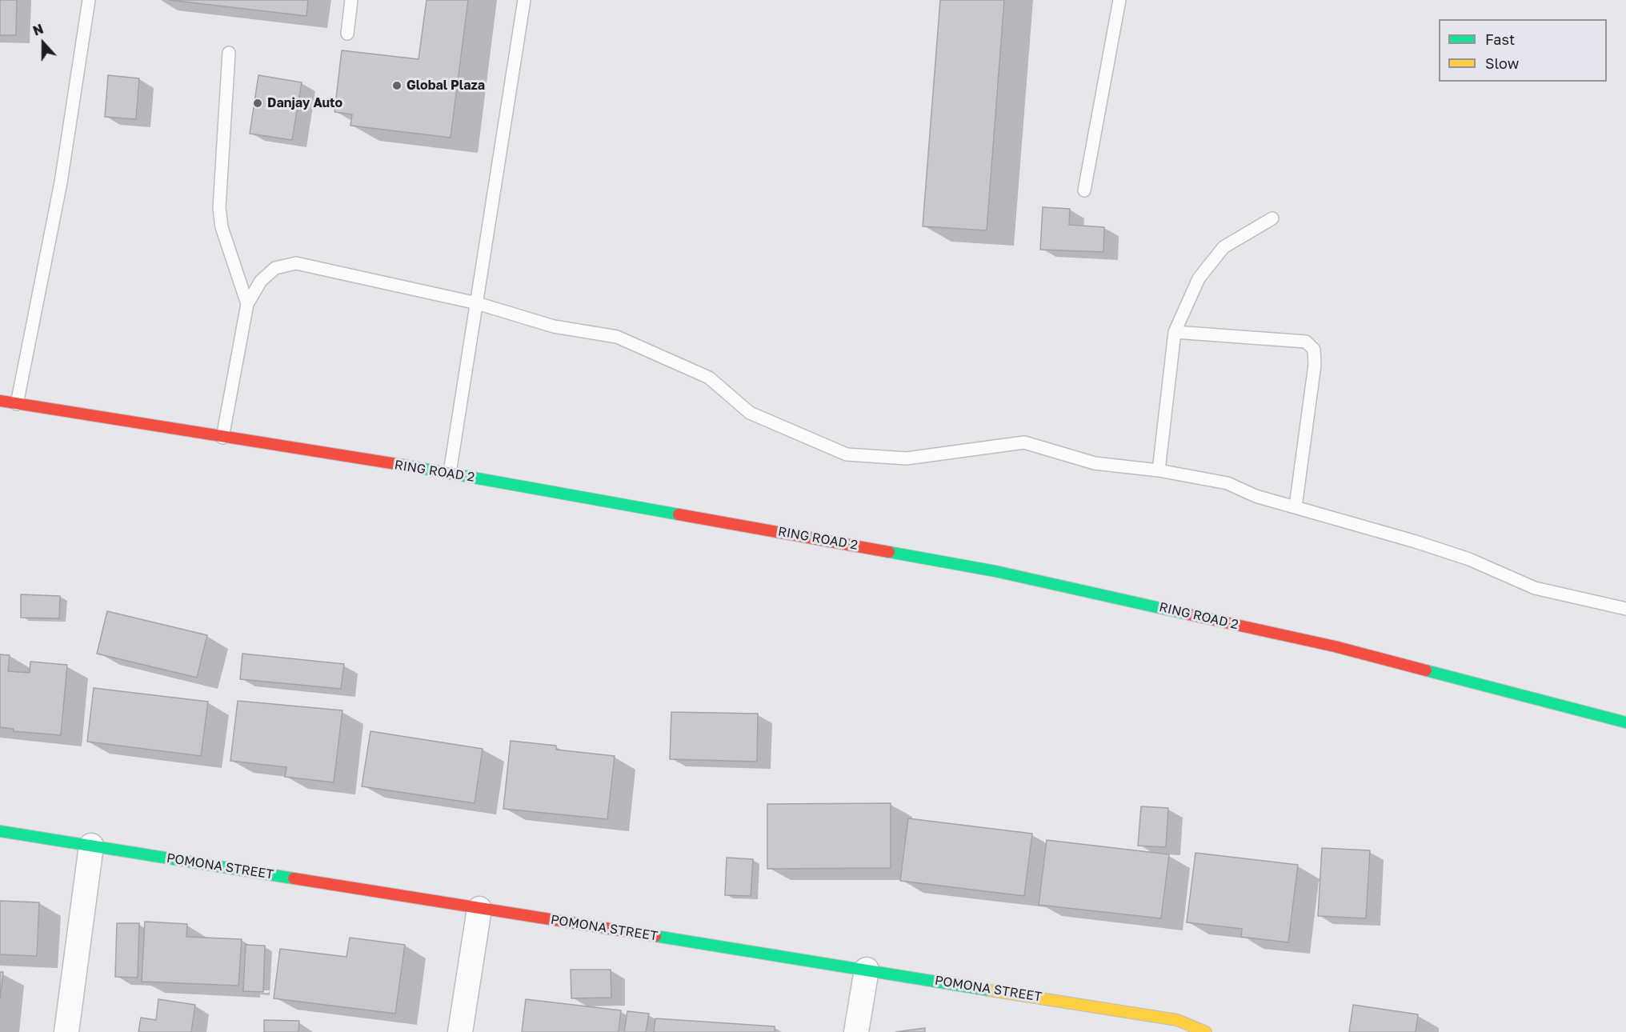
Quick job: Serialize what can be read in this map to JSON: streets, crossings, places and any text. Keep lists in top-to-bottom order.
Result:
{
  "streets": {
    "main road": ["RING ROAD 2", "POMONA STREET"]
  },
  "places": ["Global Plaza", "Danjay Auto"],
  "legend": ["Fast", "Slow"],
  "north": "top"
}
